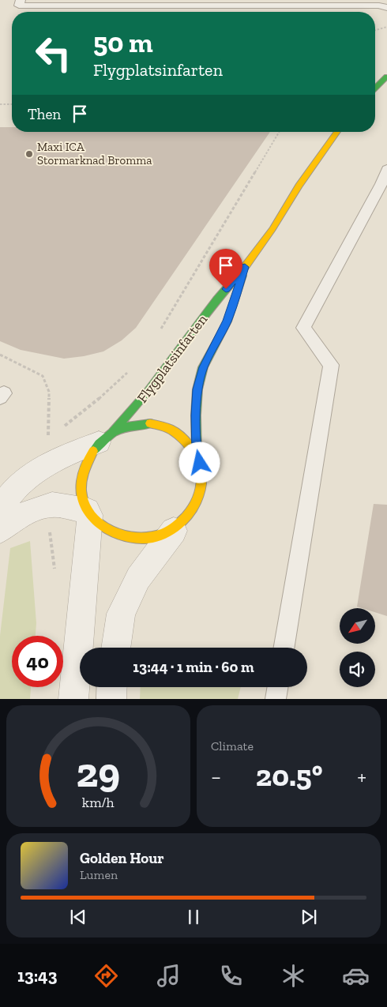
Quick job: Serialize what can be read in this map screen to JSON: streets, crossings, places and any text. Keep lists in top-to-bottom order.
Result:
{
  "streets": {
    "street": ["Flygplatsinfarten"]
  },
  "places": ["Maxi ICA Stormarknad Bromma"],
  "north": "bottom left",
  "page": {
    "turn": ["50 m", "Flygplatsinfarten"],
    "then": "Then",
    "limit": "40",
    "trip": "13:44 · 1 min · 60 m",
    "tile": "Climate",
    "heat": ["−", "20.5°", "+"],
    "song": ["Golden Hour", "Lumen"],
    "tabs": "13:43",
    "gauge": ["29", "km/h"]
  }
}
